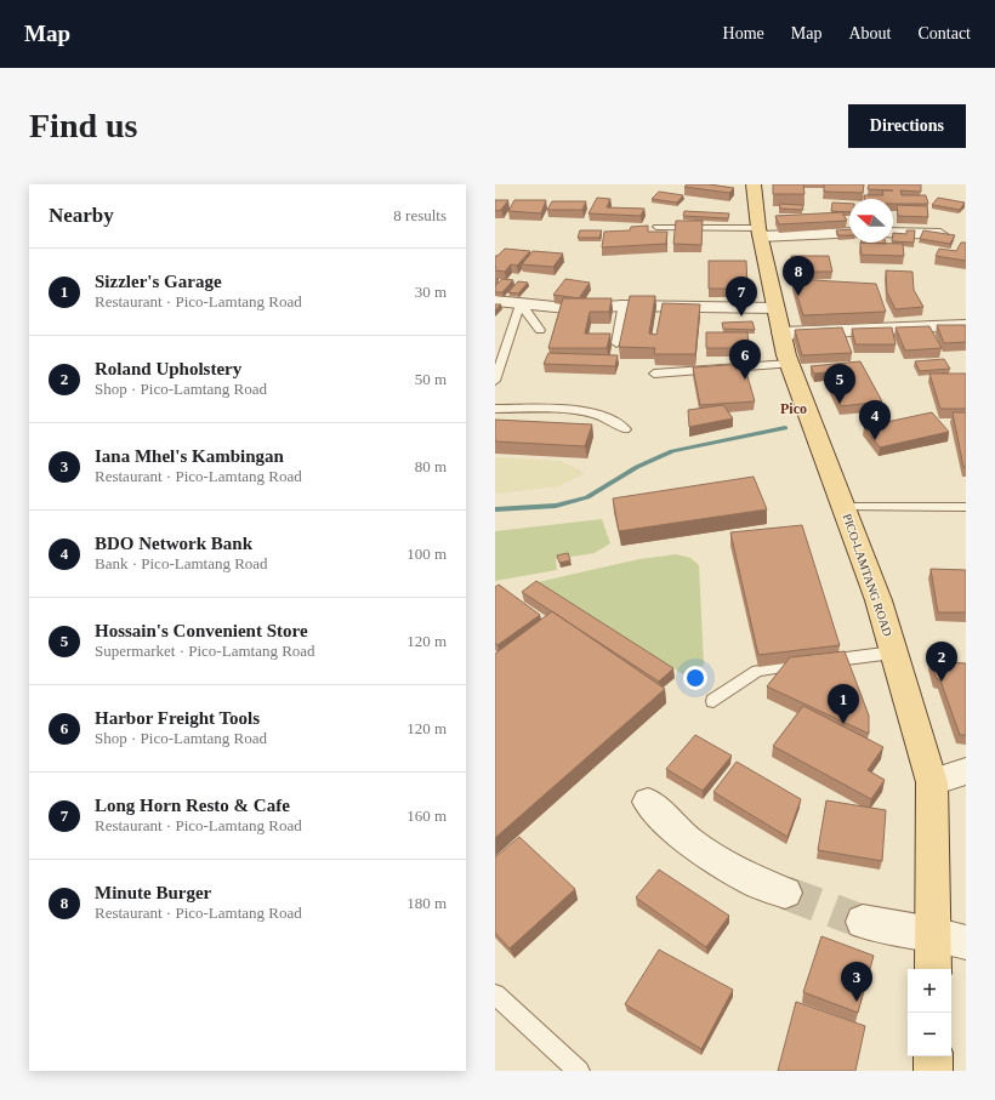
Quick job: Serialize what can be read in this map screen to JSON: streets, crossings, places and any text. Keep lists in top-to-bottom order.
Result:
{
  "streets": {
    "main road": ["PICO-LAMTANG ROAD"]
  },
  "districts": ["Pico"],
  "north": "left",
  "page": {
    "header": "Map",
    "nav": [
      "Home",
      "Map",
      "About",
      "Contact"
    ],
    "buttons": "Directions",
    "title": "Find us",
    "heading": ["Nearby", "8 results"],
    "list": [
      {
        "mark": "1",
        "name": "Sizzler's Garage",
        "note": "Restaurant · Pico-Lamtang Road",
        "value": "30 m"
      },
      {
        "mark": "2",
        "name": "Roland Upholstery",
        "note": "Shop · Pico-Lamtang Road",
        "value": "50 m"
      },
      {
        "mark": "3",
        "name": "Iana Mhel's Kambingan",
        "note": "Restaurant · Pico-Lamtang Road",
        "value": "80 m"
      },
      {
        "mark": "4",
        "name": "BDO Network Bank",
        "note": "Bank · Pico-Lamtang Road",
        "value": "100 m"
      },
      {
        "mark": "5",
        "name": "Hossain's Convenient Store",
        "note": "Supermarket · Pico-Lamtang Road",
        "value": "120 m"
      },
      {
        "mark": "6",
        "name": "Harbor Freight Tools",
        "note": "Shop · Pico-Lamtang Road",
        "value": "120 m"
      },
      {
        "mark": "7",
        "name": "Long Horn Resto & Cafe",
        "note": "Restaurant · Pico-Lamtang Road",
        "value": "160 m"
      },
      {
        "mark": "8",
        "name": "Minute Burger",
        "note": "Restaurant · Pico-Lamtang Road",
        "value": "180 m"
      }
    ],
    "pins": [
      "8",
      "7",
      "6",
      "5",
      "4",
      "2",
      "1",
      "3"
    ],
    "map_buttons": ["+", "−"]
  }
}
